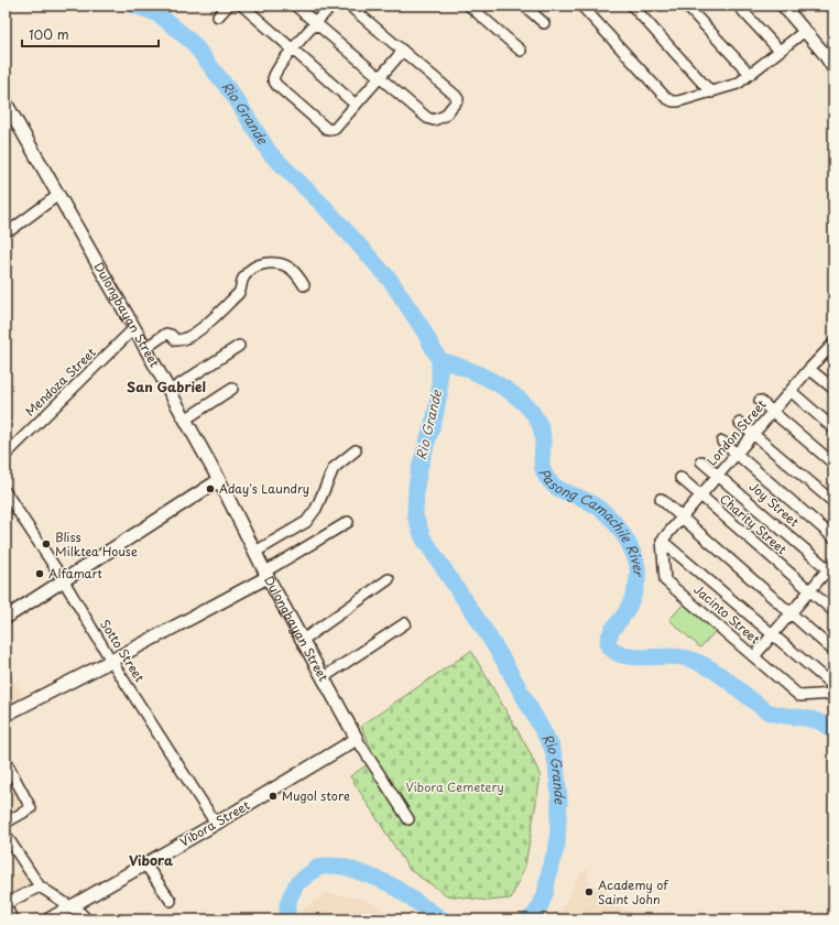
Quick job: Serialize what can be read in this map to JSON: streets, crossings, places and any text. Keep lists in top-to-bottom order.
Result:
{
  "streets": {
    "street": [
      "Dulongbayan Street",
      "Mendoza Street",
      "London Street",
      "Joy Street",
      "Charity Street",
      "Jacinto Street",
      "Sotto Street",
      "Vibora Street"
    ]
  },
  "crossings": [
    ["Dulongbayan Street", "Mendoza Street"],
    ["Dulongbayan Street", "Vibora Street"],
    ["London Street", "Joy Street"],
    ["London Street", "Charity Street"],
    ["London Street", "Jacinto Street"],
    ["Sotto Street", "Vibora Street"]
  ],
  "districts": ["San Gabriel", "Vibora"],
  "water": ["Rio Grande", "Pasong Camachile River"],
  "parks": ["Vibora Cemetery"],
  "places": [
    "Aday's Laundry",
    "Bliss Milktea House",
    "Alfamart",
    "Mugol store",
    "Academy of Saint John"
  ],
  "scale_bar": "100 m"
}
